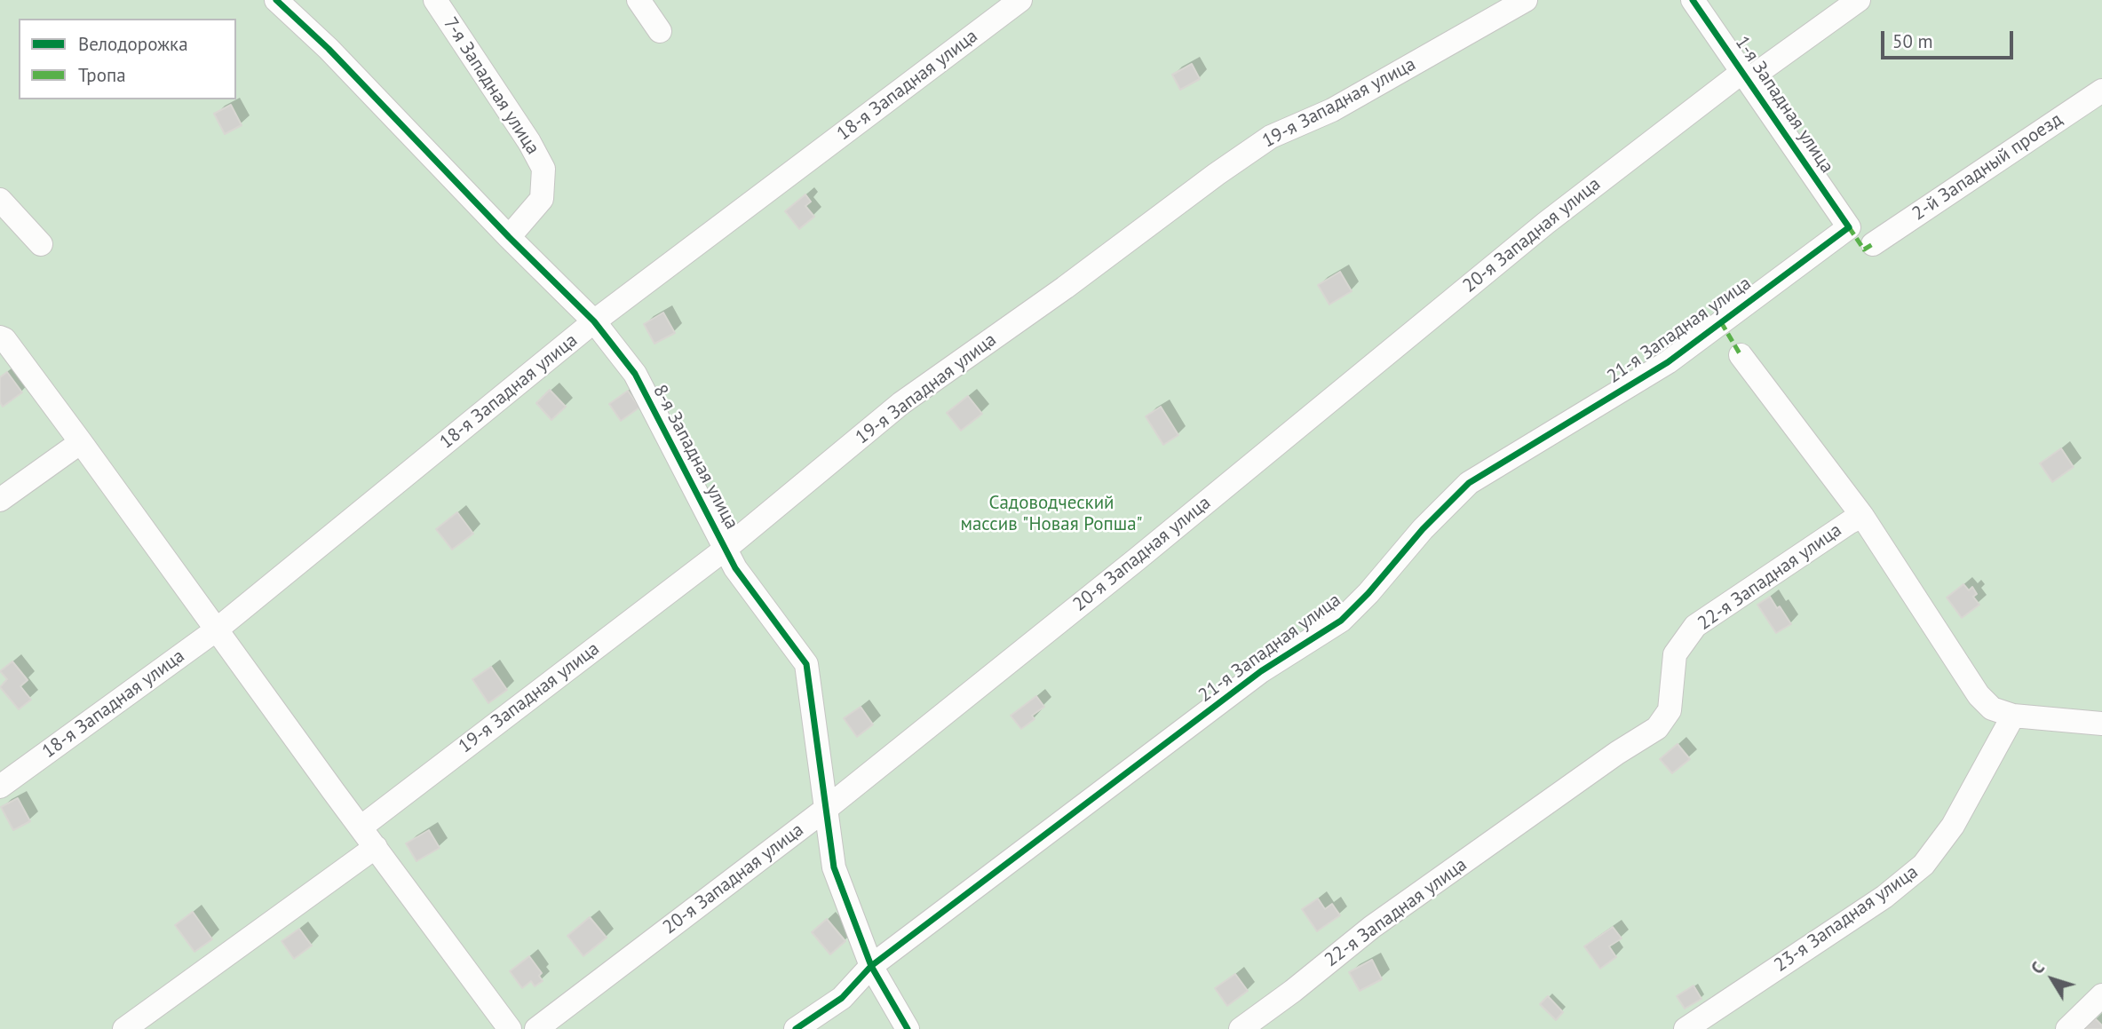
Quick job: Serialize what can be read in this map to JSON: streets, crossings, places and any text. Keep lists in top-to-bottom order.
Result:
{
  "streets": {
    "street": [
      "18-я Западная улица",
      "7-я Западная улица",
      "19-я Западная улица",
      "1-я Западная улица",
      "2-й Западный проезд",
      "20-я Западная улица",
      "21-я Западная улица",
      "8-я Западная улица",
      "22-я Западная улица",
      "23-я Западная улица"
    ]
  },
  "crossings": [
    ["18-я Западная улица", "8-я Западная улица"],
    ["7-я Западная улица", "8-я Западная улица"],
    ["19-я Западная улица", "8-я Западная улица"],
    ["1-я Западная улица", "20-я Западная улица"],
    ["1-я Западная улица", "21-я Западная улица"],
    ["20-я Западная улица", "8-я Западная улица"],
    ["21-я Западная улица", "8-я Западная улица"],
    ["22-я Западная улица", "23-я Западная улица"]
  ],
  "parks": ["Садоводческий массив \"Новая Ропша\""],
  "legend": ["Велодорожка", "Тропа"],
  "scale_bar": "50 m",
  "north": "top left"
}
